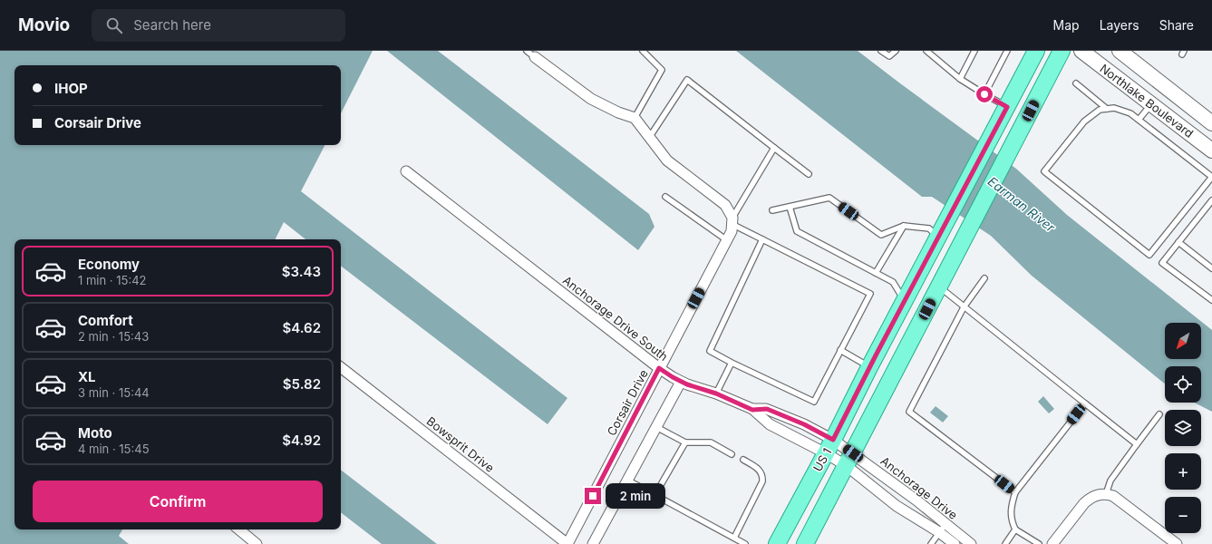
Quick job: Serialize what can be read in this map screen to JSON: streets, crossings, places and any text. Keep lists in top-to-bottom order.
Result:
{
  "streets": {
    "main road": ["Northlake Boulevard", "US 1"],
    "street": [
      "Anchorage Drive South",
      "Corsair Drive",
      "Bowsprit Drive",
      "Anchorage Drive"
    ]
  },
  "crossings": [
    ["Anchorage Drive South", "Corsair Drive"],
    ["Anchorage Drive South", "US 1"],
    ["Anchorage Drive South", "Anchorage Drive"],
    ["Corsair Drive", "Bowsprit Drive"],
    ["US 1", "Anchorage Drive"]
  ],
  "water": ["Earman River"],
  "north": "bottom left",
  "page": {
    "header": "Movio",
    "search": "Search here",
    "nav": ["Map", "Layers", "Share"],
    "banner": ["IHOP", "Corsair Drive"],
    "list": [
      {
        "name": "Economy",
        "note": "1 min · 15:42",
        "value": "$3.43"
      },
      {
        "name": "Comfort",
        "note": "2 min · 15:43",
        "value": "$4.62"
      },
      {
        "name": "XL",
        "note": "3 min · 15:44",
        "value": "$5.82"
      },
      {
        "name": "Moto",
        "note": "4 min · 15:45",
        "value": "$4.92"
      }
    ],
    "map_buttons": ["+", "−"],
    "buttons": "Confirm",
    "bubble": "2 min"
  }
}
